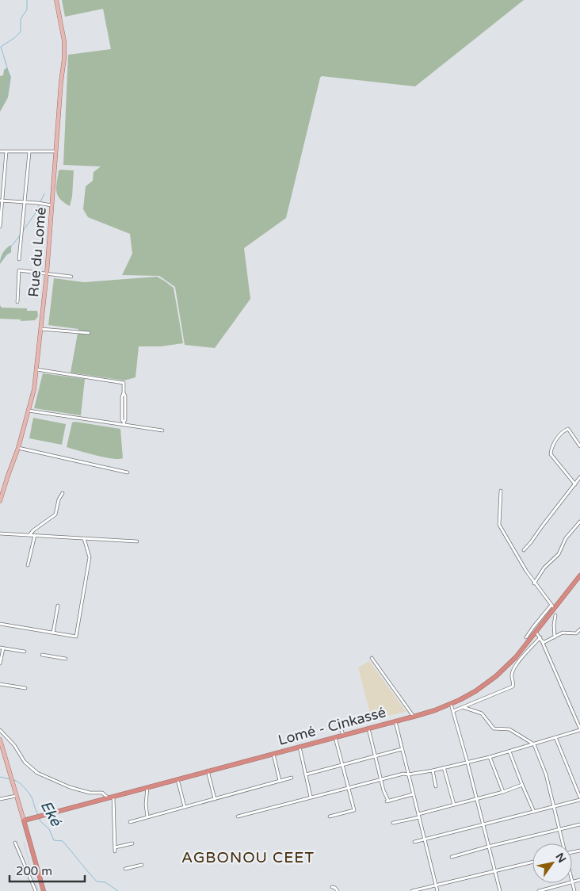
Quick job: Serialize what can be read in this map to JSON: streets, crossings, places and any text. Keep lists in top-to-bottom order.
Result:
{
  "streets": {
    "highway": ["Lomé - Cinkassé"],
    "main road": ["Rue du Lomé"]
  },
  "districts": ["AGBONOU CEET"],
  "water": ["Eké"],
  "scale_bar": "200 m",
  "north": "top right"
}
